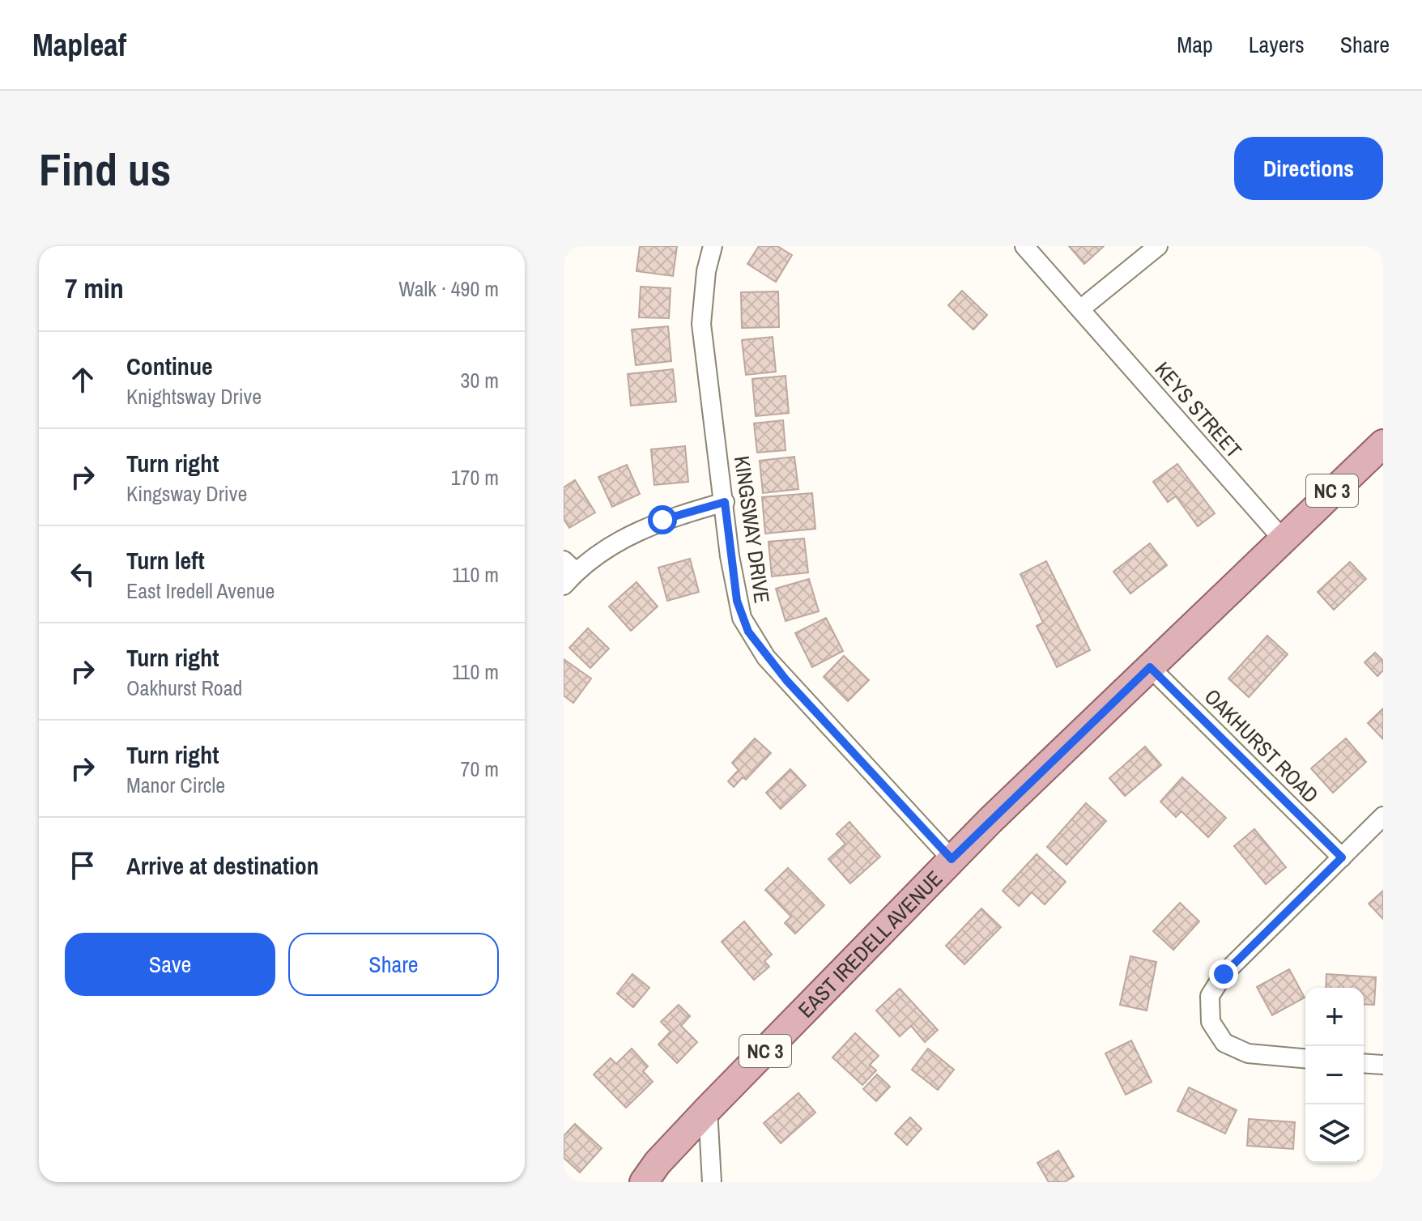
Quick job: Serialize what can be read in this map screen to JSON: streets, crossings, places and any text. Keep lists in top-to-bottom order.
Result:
{
  "streets": {
    "main road": ["NC 3", "EAST IREDELL AVENUE"],
    "street": ["KEYS STREET", "KINGSWAY DRIVE", "OAKHURST ROAD"]
  },
  "crossings": [
    ["KEYS STREET", "EAST IREDELL AVENUE"],
    ["KINGSWAY DRIVE", "EAST IREDELL AVENUE"],
    ["OAKHURST ROAD", "EAST IREDELL AVENUE"]
  ],
  "page": {
    "header": "Mapleaf",
    "nav": ["Map", "Layers", "Share"],
    "buttons": [
      "Directions",
      ["Save", "Share"]
    ],
    "title": "Find us",
    "heading": ["7 min", "Walk · 490 m"],
    "list": [
      ["Continue", "Knightsway Drive", "30 m"],
      ["Turn right", "Kingsway Drive", "170 m"],
      ["Turn left", "East Iredell Avenue", "110 m"],
      ["Turn right", "Oakhurst Road", "110 m"],
      ["Turn right", "Manor Circle", "70 m"],
      "Arrive at destination"
    ],
    "map_buttons": ["+", "−"]
  }
}
